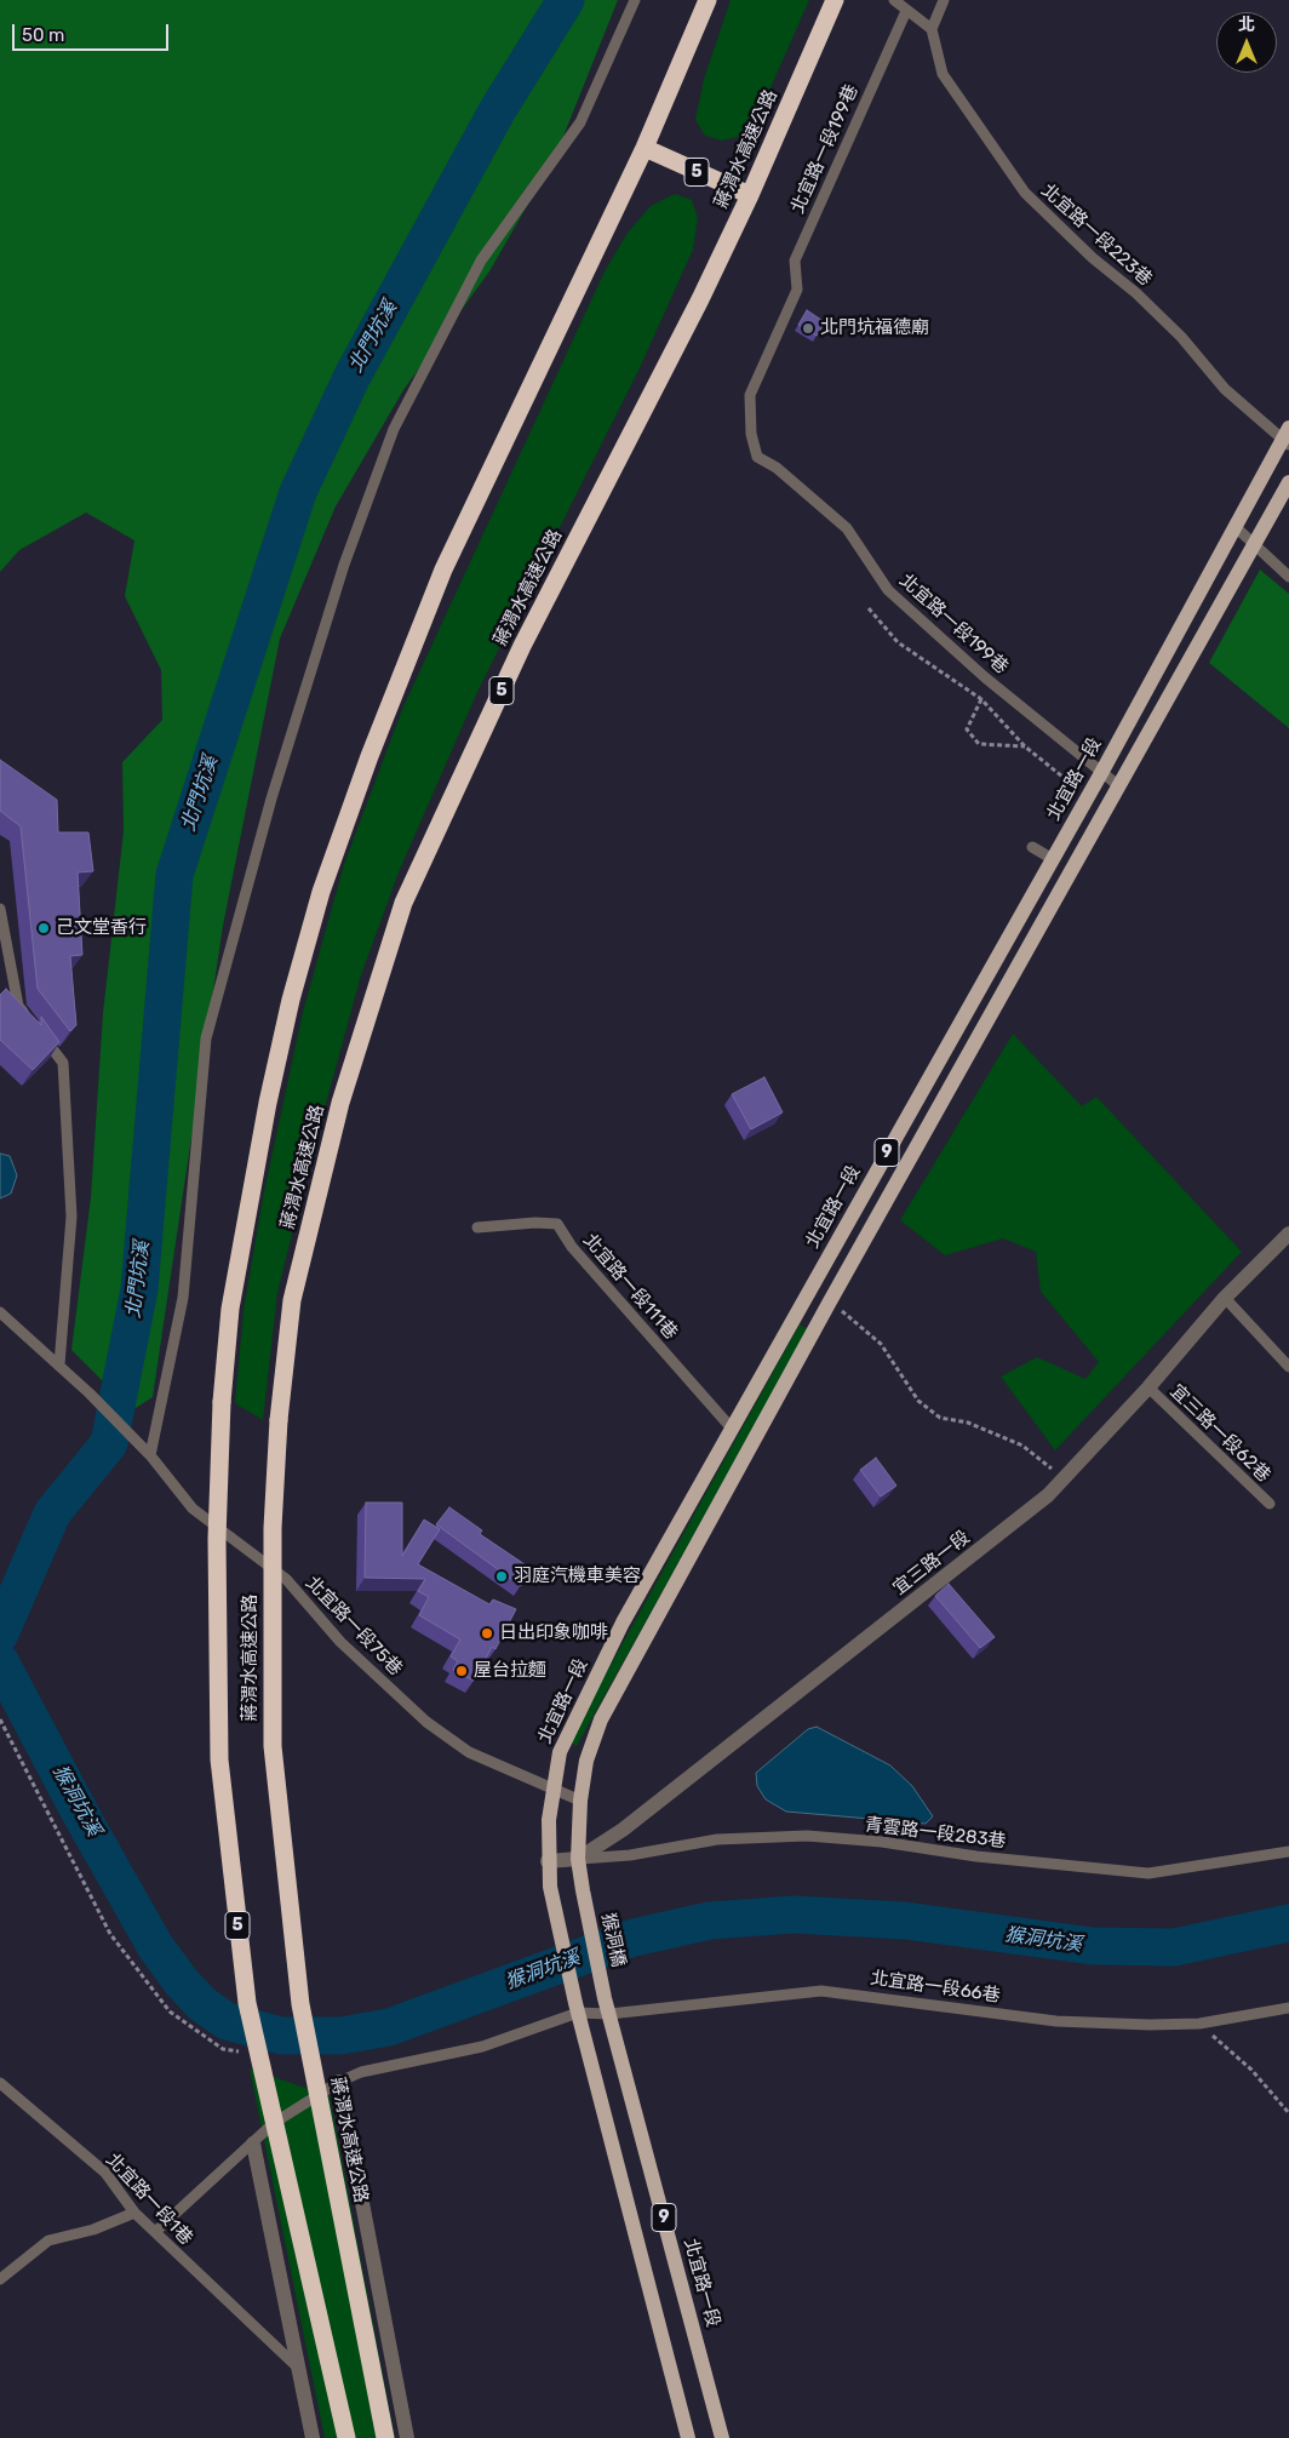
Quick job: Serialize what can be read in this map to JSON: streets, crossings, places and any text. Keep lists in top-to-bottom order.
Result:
{
  "streets": {
    "highway": ["蔣渭水高速公路", "5"],
    "main road": ["北宜路一段", "9", "猴洞橋"],
    "street": ["宜三路一段"],
    "lane": [
      "北宜路一段199巷",
      "北宜路一段223巷",
      "北宜路一段111巷",
      "宜三路一段62巷",
      "北宜路一段75巷",
      "青雲路一段283巷",
      "北宜路一段66巷",
      "北宜路一段1巷"
    ]
  },
  "crossings": [
    ["蔣渭水高速公路", "5"],
    ["北宜路一段199巷", "北宜路一段"],
    ["北宜路一段199巷", "9"],
    ["北宜路一段223巷", "北宜路一段"],
    ["北宜路一段", "9"],
    ["北宜路一段", "北宜路一段111巷"],
    ["北宜路一段", "宜三路一段"],
    ["北宜路一段", "北宜路一段75巷"],
    ["北宜路一段", "猴洞橋"],
    ["北宜路一段", "北宜路一段66巷"],
    ["9", "宜三路一段"],
    ["9", "北宜路一段75巷"],
    ["9", "青雲路一段283巷"],
    ["9", "猴洞橋"],
    ["9", "北宜路一段66巷"],
    ["宜三路一段62巷", "宜三路一段"],
    ["宜三路一段", "青雲路一段283巷"],
    ["宜三路一段", "猴洞橋"],
    ["青雲路一段283巷", "猴洞橋"]
  ],
  "water": ["北門坑溪", "猴洞坑溪"],
  "places": [
    "北門坑福德廟",
    "己文堂香行",
    "羽庭汽機車美容",
    "日出印象咖啡",
    "屋台拉麵"
  ],
  "scale_bar": "50 m",
  "north": "top"
}
